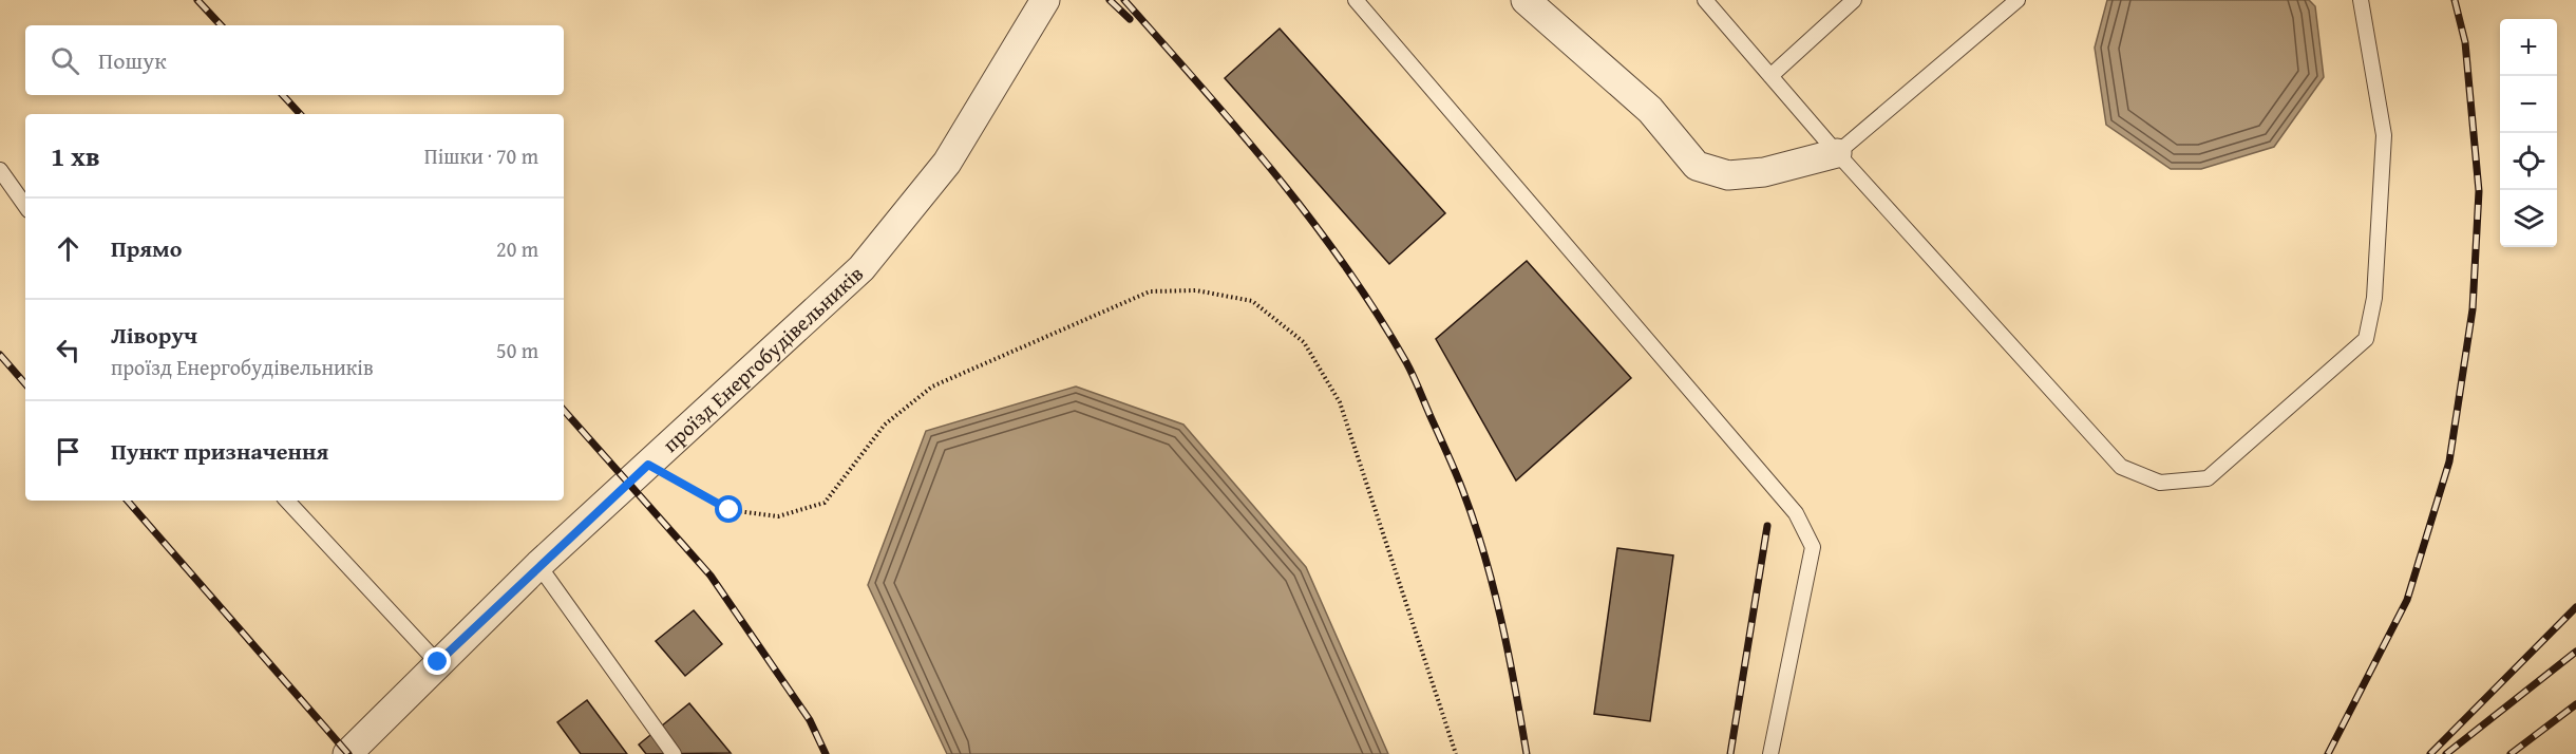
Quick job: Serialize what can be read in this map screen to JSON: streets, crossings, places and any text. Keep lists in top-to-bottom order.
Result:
{
  "streets": {
    "street": ["проїзд Енергобудівельників"]
  },
  "page": {
    "map_buttons": ["+", "−"],
    "search": "Пошук",
    "heading": ["1 хв", "Пішки · 70 m"],
    "list": [
      ["Прямо", "20 m"],
      ["Ліворуч", "проїзд Енергобудівельників", "50 m"],
      "Пункт призначення"
    ]
  }
}
